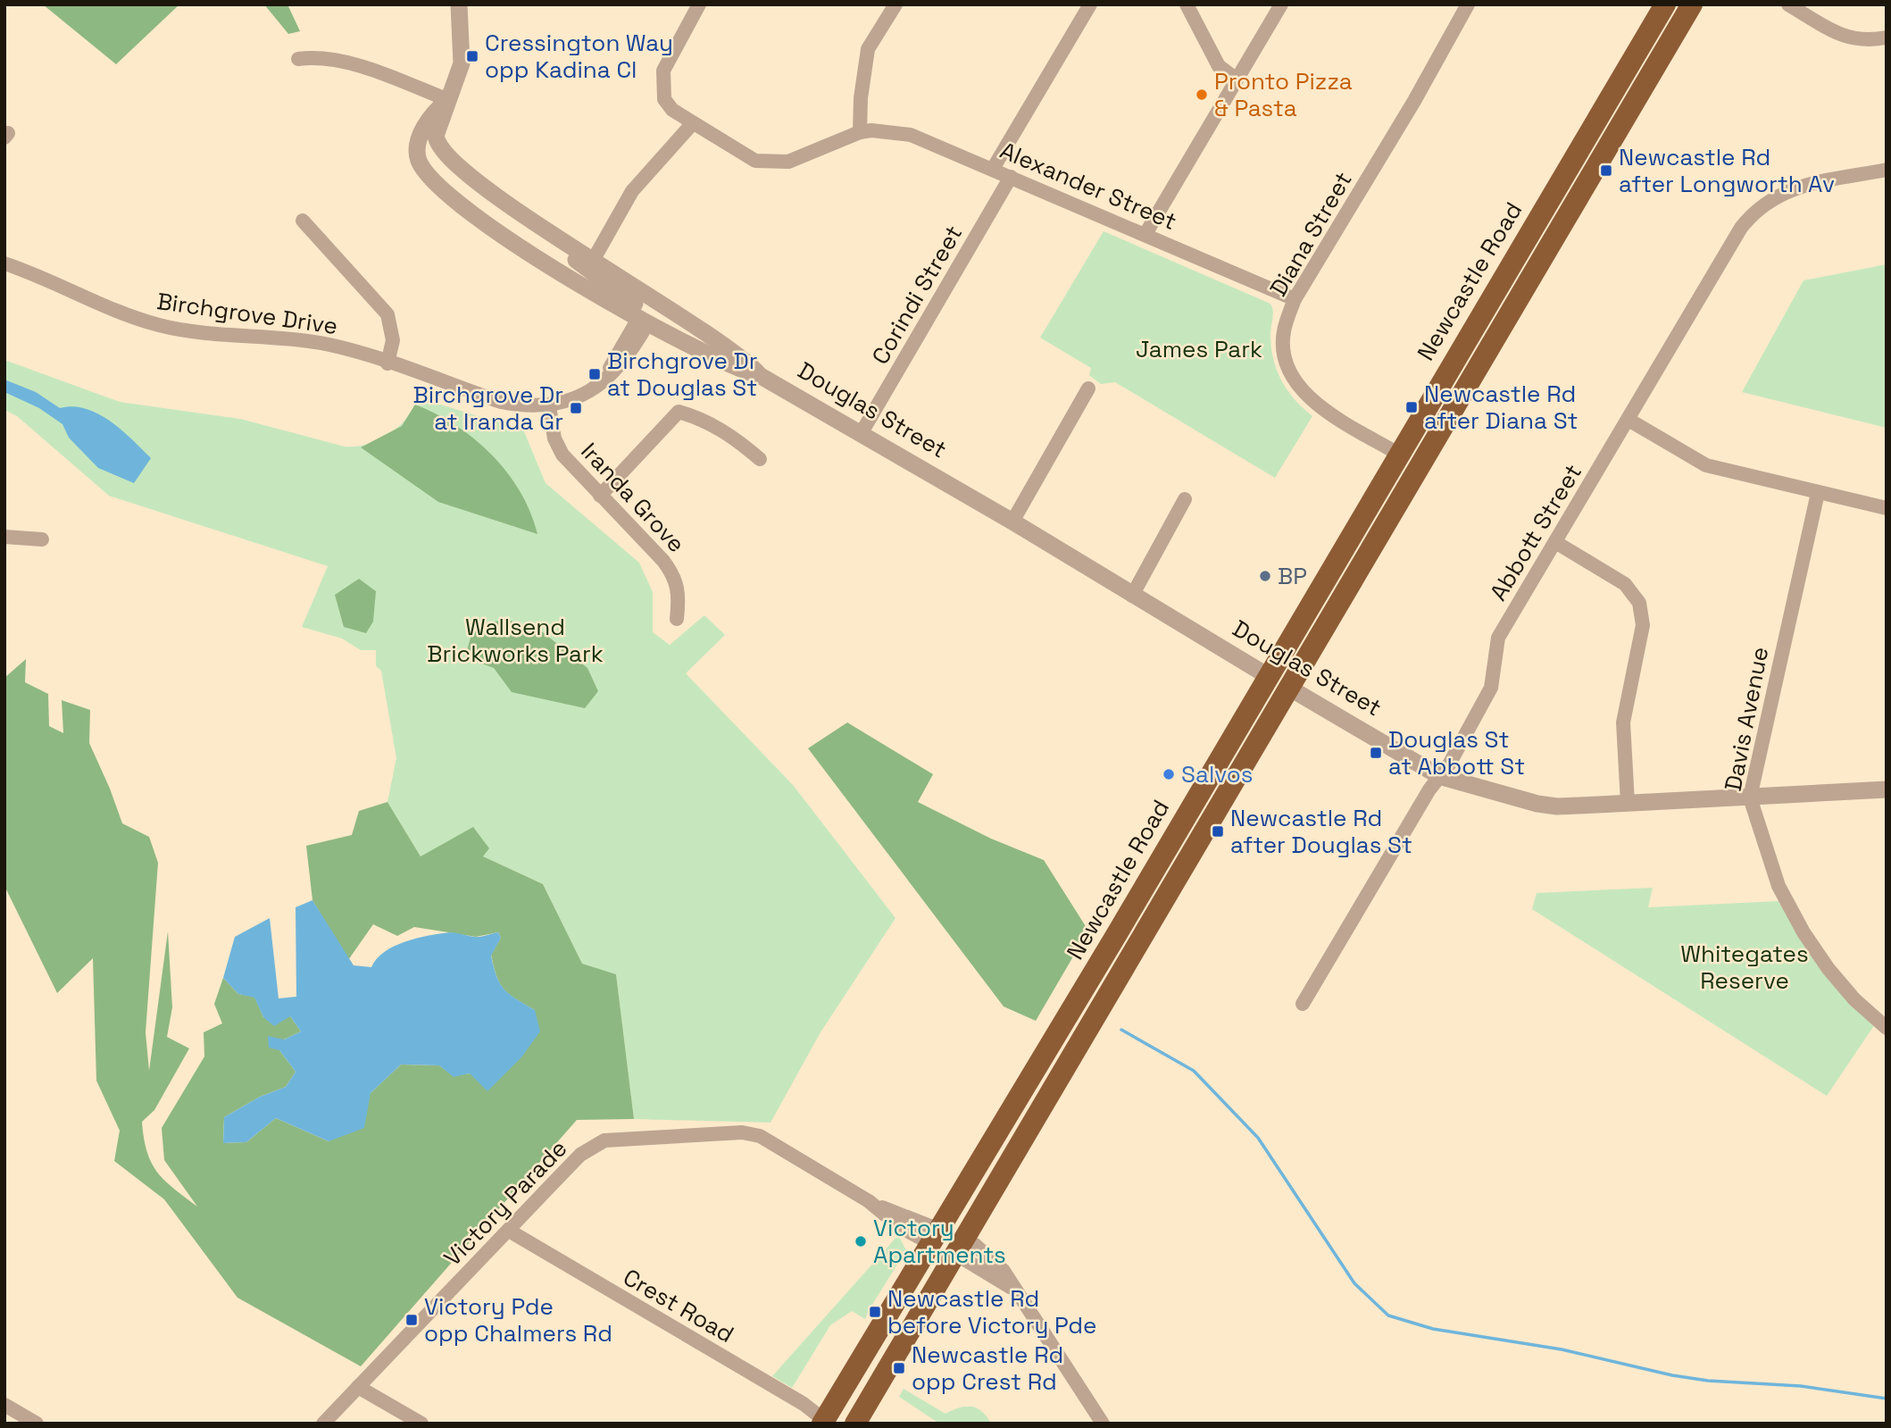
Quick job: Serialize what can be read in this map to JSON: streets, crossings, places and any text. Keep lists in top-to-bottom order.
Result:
{
  "streets": {
    "highway": ["Newcastle Road", "Douglas Street"],
    "street": [
      "Alexander Street",
      "Diana Street",
      "Corindi Street",
      "Birchgrove Drive",
      "Iranda Grove",
      "Abbott Street",
      "Davis Avenue",
      "Victory Parade",
      "Crest Road"
    ]
  },
  "crossings": [
    ["Alexander Street", "Diana Street"],
    ["Alexander Street", "Corindi Street"],
    ["Diana Street", "Newcastle Road"],
    ["Newcastle Road", "Douglas Street"],
    ["Newcastle Road", "Victory Parade"],
    ["Newcastle Road", "Crest Road"],
    ["Corindi Street", "Douglas Street"],
    ["Birchgrove Drive", "Douglas Street"],
    ["Birchgrove Drive", "Iranda Grove"],
    ["Douglas Street", "Abbott Street"],
    ["Douglas Street", "Davis Avenue"],
    ["Victory Parade", "Crest Road"]
  ],
  "parks": ["James Park", "Wallsend Brickworks Park", "Whitegates Reserve"],
  "places": {
    "transit": [
      "Cressington Way opp Kadina Cl",
      "Newcastle Rd after Longworth Av",
      "Birchgrove Dr at Douglas St",
      "Newcastle Rd after Diana St",
      "Birchgrove Dr at Iranda Gr",
      "Douglas St at Abbott St",
      "Newcastle Rd after Douglas St",
      "Newcastle Rd before Victory Pde",
      "Victory Pde opp Chalmers Rd",
      "Newcastle Rd opp Crest Rd"
    ],
    "other": [
      "Pronto Pizza & Pasta",
      "BP",
      "Salvos",
      "Victory Apartments"
    ]
  }
}
